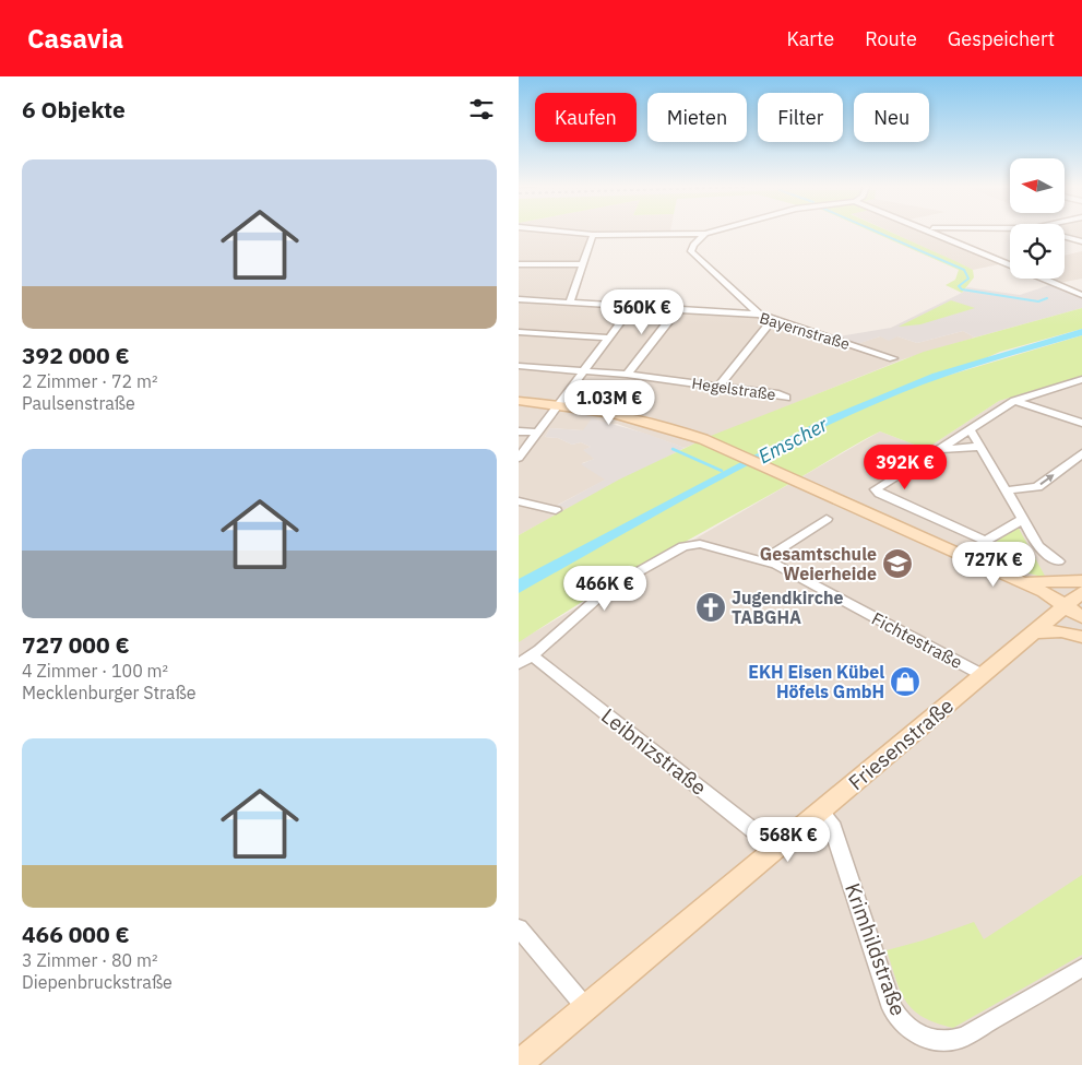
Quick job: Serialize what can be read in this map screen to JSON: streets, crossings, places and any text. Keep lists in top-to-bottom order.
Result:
{
  "streets": {
    "street": [
      "Bayernstraße",
      "Hegelstraße",
      "Fichtestraße",
      "Friesenstraße",
      "Leibnizstraße",
      "Krimhildstraße"
    ]
  },
  "crossings": [
    ["Fichtestraße", "Friesenstraße"],
    ["Fichtestraße", "Leibnizstraße"],
    ["Friesenstraße", "Leibnizstraße"],
    ["Friesenstraße", "Krimhildstraße"]
  ],
  "water": ["Emscher"],
  "places": {
    "school or university": ["Gesamtschule Weierheide"],
    "church": ["Jugendkirche TABGHA"],
    "shop": ["EKH Eisen Kübel Höfels GmbH"]
  },
  "north": "left",
  "page": {
    "header": "Casavia",
    "nav": ["Karte", "Route", "Gespeichert"],
    "heading": "6 Objekte",
    "chip": [
      "Kaufen",
      "Mieten",
      "Filter",
      "Neu"
    ],
    "list": [
      {
        "name": "392 000 €",
        "note": "2 Zimmer · 72 m² · Paulsenstraße"
      },
      {
        "name": "727 000 €",
        "note": "4 Zimmer · 100 m² · Mecklenburger Straße"
      },
      {
        "name": "466 000 €",
        "note": "3 Zimmer · 80 m² · Diepenbruckstraße"
      }
    ],
    "price": [
      "560K €",
      "1.03M €",
      "392K €",
      "727K €",
      "466K €",
      "568K €"
    ]
  }
}
